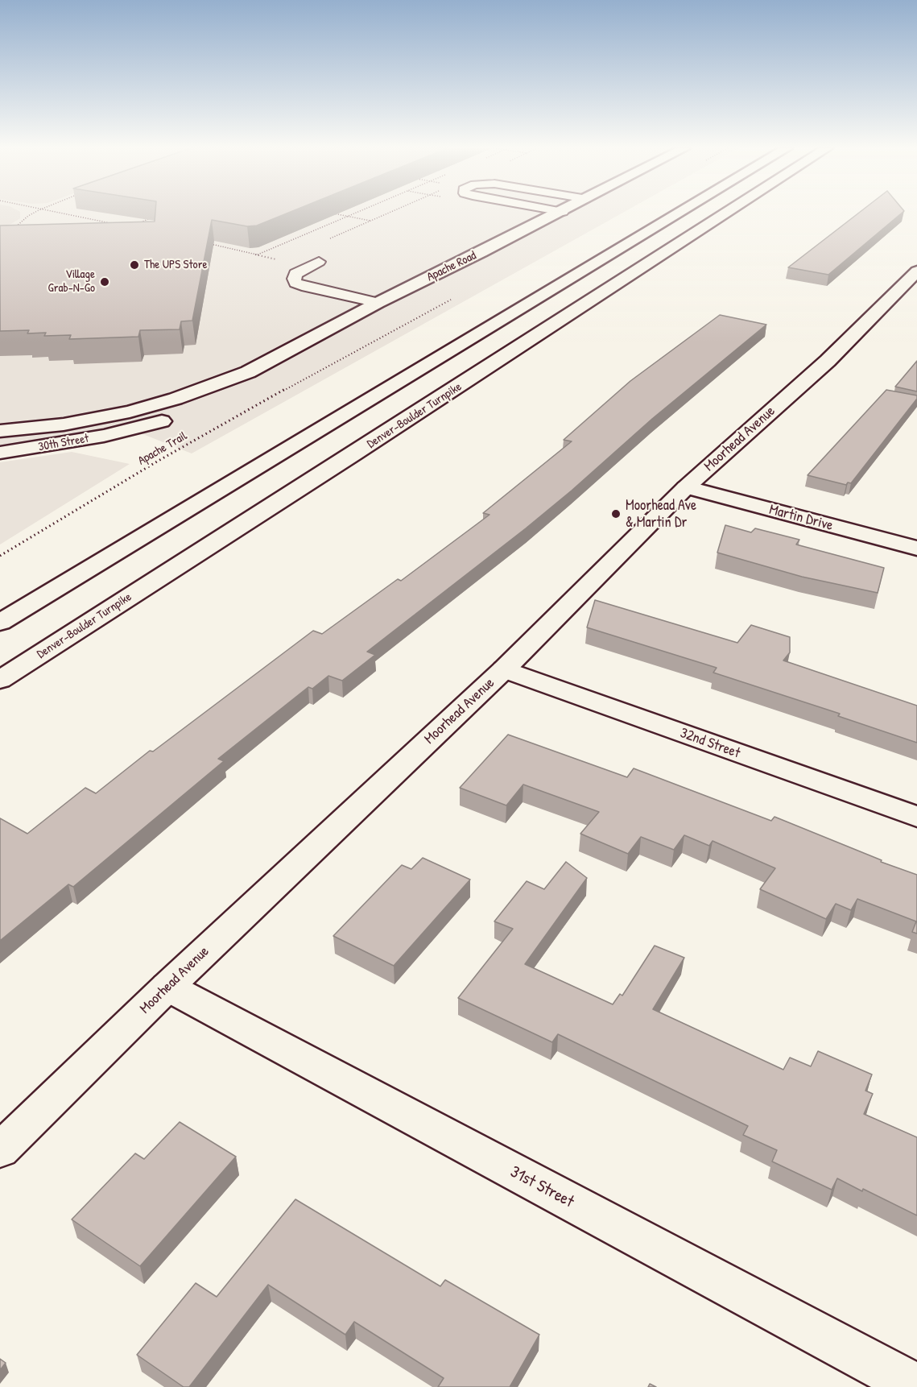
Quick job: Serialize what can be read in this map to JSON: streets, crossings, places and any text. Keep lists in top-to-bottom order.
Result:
{
  "streets": {
    "main road": [
      "Apache Road",
      "Denver–Boulder Turnpike",
      "Moorhead Avenue",
      "30th Street",
      "Martin Drive",
      "32nd Street",
      "31st Street"
    ],
    "path": ["Apache Trail"]
  },
  "crossings": [
    ["Apache Road", "30th Street"],
    ["Moorhead Avenue", "Martin Drive"],
    ["Moorhead Avenue", "32nd Street"],
    ["Moorhead Avenue", "31st Street"]
  ],
  "places": ["The UPS Store", "Village Grab-N-Go", "Moorhead Ave & Martin Dr"]
}
